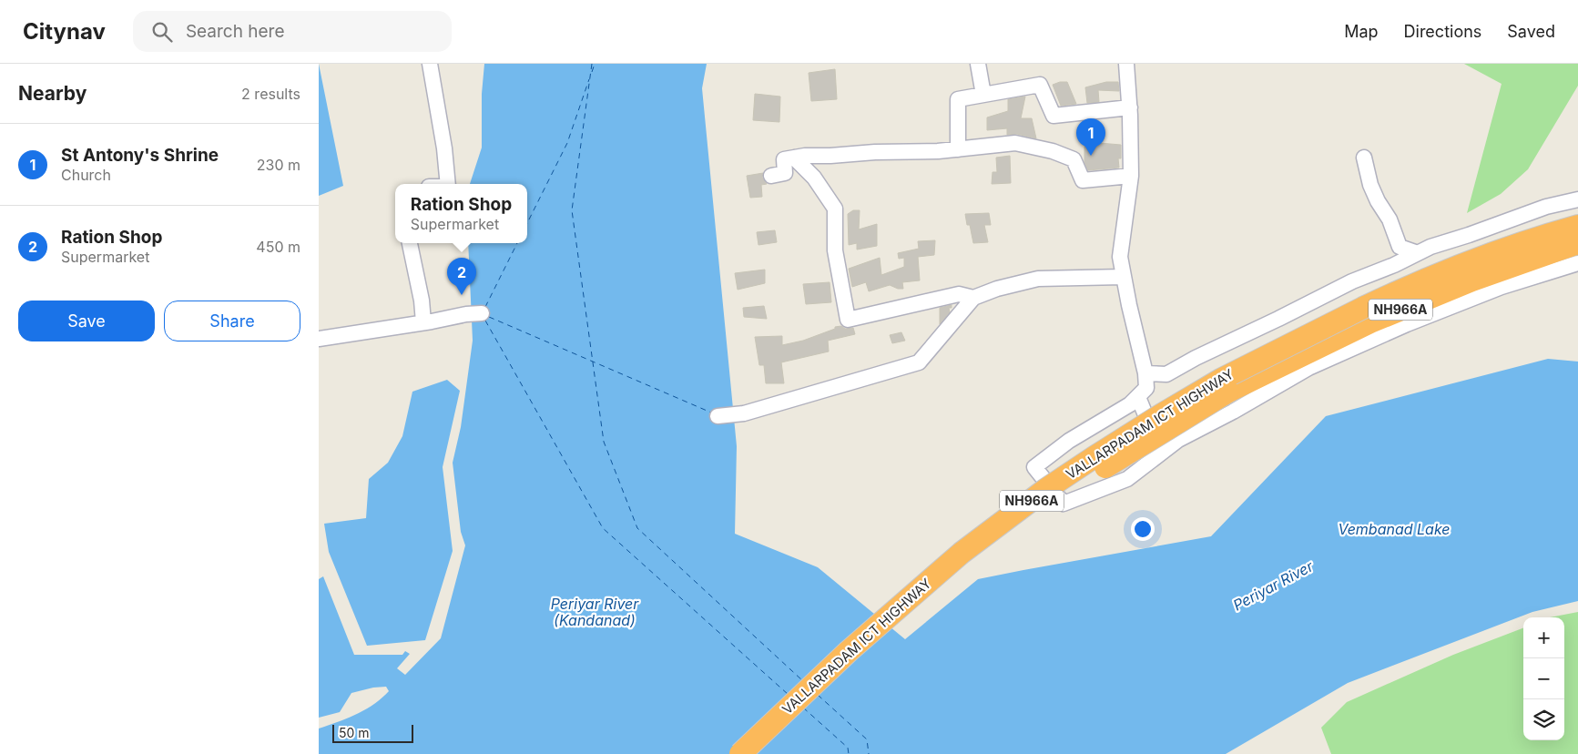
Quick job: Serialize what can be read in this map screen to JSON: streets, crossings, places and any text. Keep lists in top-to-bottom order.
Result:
{
  "streets": {
    "highway": ["NH966A", "VALLARPADAM ICT HIGHWAY"]
  },
  "water": ["Vembanad Lake", "Periyar River", "Periyar River (Kandanad)"],
  "scale_bar": "50 m",
  "page": {
    "header": "Citynav",
    "search": "Search here",
    "nav": ["Map", "Directions", "Saved"],
    "heading": ["Nearby", "2 results"],
    "pins": ["1", "2"],
    "list": [
      {
        "mark": "1",
        "name": "St Antony's Shrine",
        "note": "Church",
        "value": "230 m"
      },
      {
        "mark": "2",
        "name": "Ration Shop",
        "note": "Supermarket",
        "value": "450 m"
      }
    ],
    "popup": ["Ration Shop", "Supermarket"],
    "buttons": ["Save", "Share"],
    "map_buttons": ["+", "−"],
    "scale": "50 m"
  }
}
